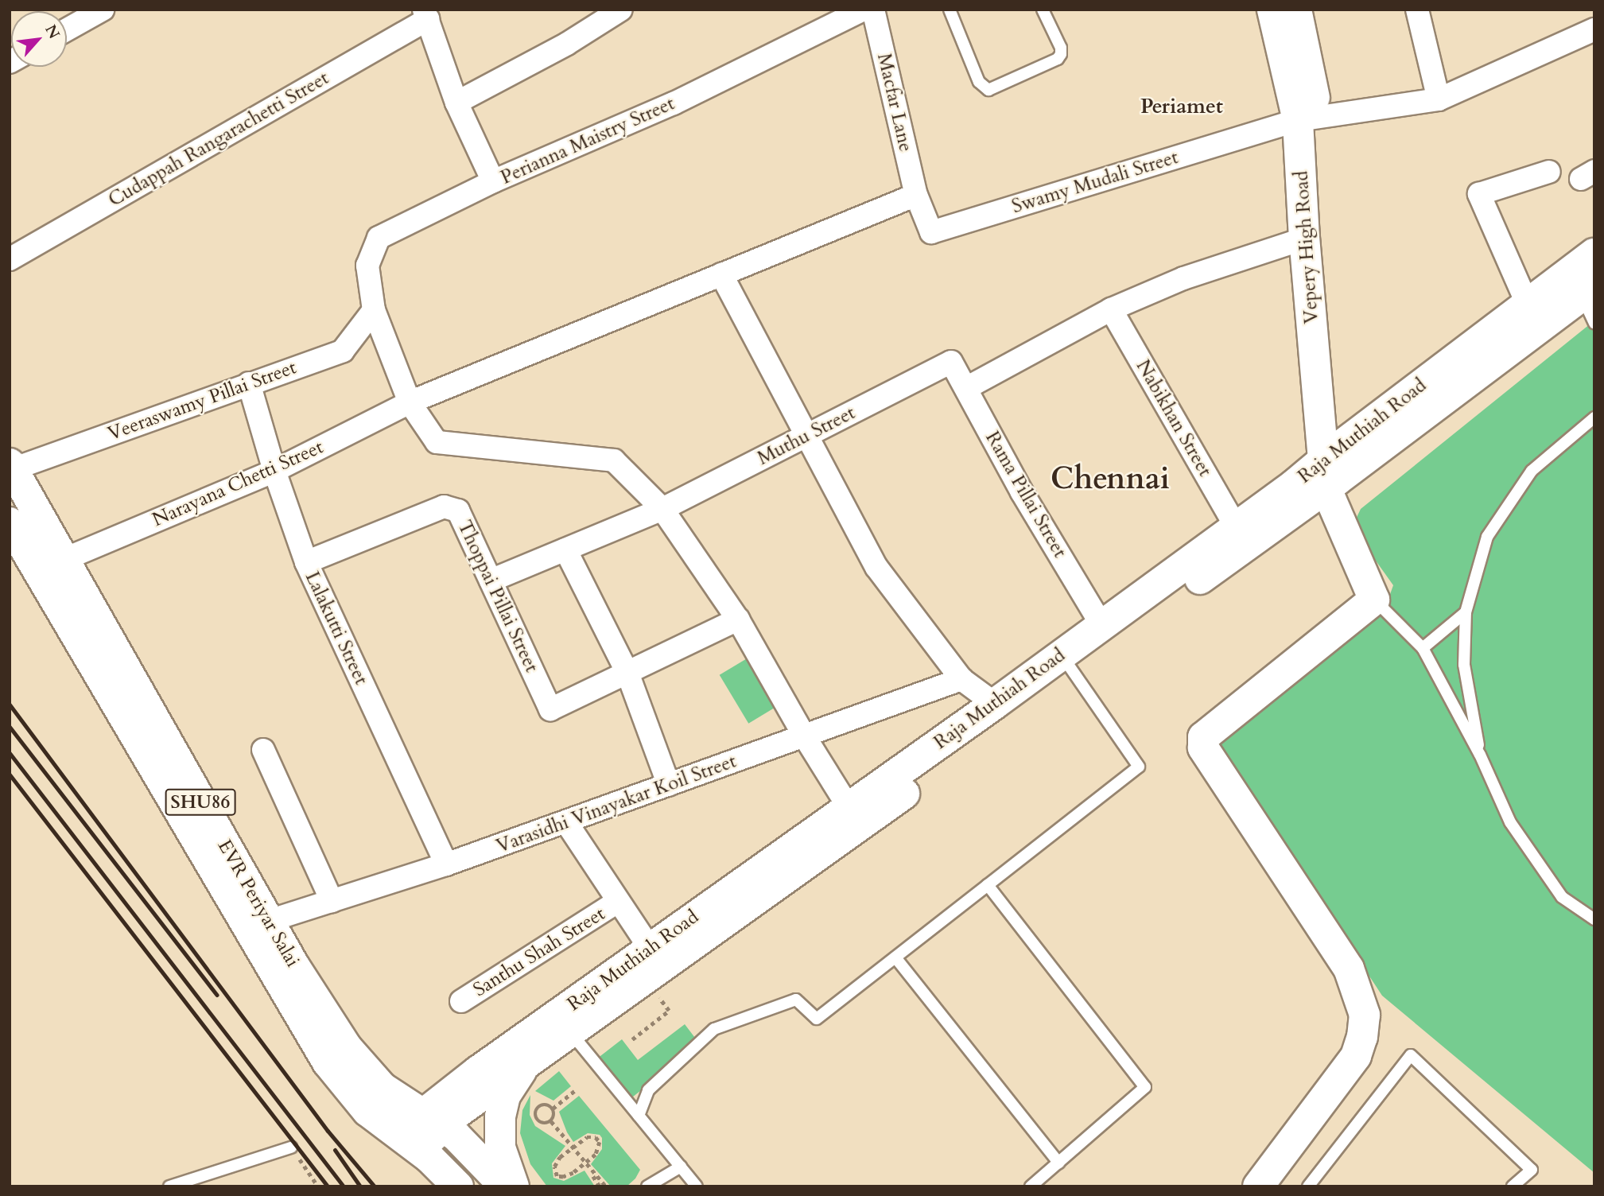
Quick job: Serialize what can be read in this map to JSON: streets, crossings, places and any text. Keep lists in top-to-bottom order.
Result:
{
  "streets": {
    "main road": [
      "Vepery High Road",
      "Raja Muthiah Road",
      "SHU86",
      "EVR Periyar Salai"
    ],
    "street": [
      "Macfar Lane",
      "Cudappah Rangarachetti Street",
      "Perianna Maistry Street",
      "Swamy Mudali Street",
      "Veeraswamy Pillai Street",
      "Nabikhan Street",
      "Muthu Street",
      "Narayana Chetti Street",
      "Rama Pillai Street",
      "Thoppai Pillai Street",
      "Lalakutti Street",
      "Varasidhi Vinayakar Koil Street",
      "Santhu Shah Street"
    ]
  },
  "crossings": [
    ["Macfar Lane", "Swamy Mudali Street"],
    ["Macfar Lane", "Narayana Chetti Street"],
    ["Perianna Maistry Street", "Veeraswamy Pillai Street"],
    ["Perianna Maistry Street", "Raja Muthiah Road"],
    ["Perianna Maistry Street", "Muthu Street"],
    ["Perianna Maistry Street", "Narayana Chetti Street"],
    ["Perianna Maistry Street", "Varasidhi Vinayakar Koil Street"],
    ["Swamy Mudali Street", "Vepery High Road"],
    ["Swamy Mudali Street", "Narayana Chetti Street"],
    ["Vepery High Road", "Raja Muthiah Road"],
    ["Veeraswamy Pillai Street", "Lalakutti Street"],
    ["Veeraswamy Pillai Street", "EVR Periyar Salai"],
    ["Nabikhan Street", "Raja Muthiah Road"],
    ["Raja Muthiah Road", "Rama Pillai Street"],
    ["Raja Muthiah Road", "SHU86"],
    ["Raja Muthiah Road", "EVR Periyar Salai"],
    ["Muthu Street", "Rama Pillai Street"],
    ["Muthu Street", "Thoppai Pillai Street"],
    ["Narayana Chetti Street", "Lalakutti Street"],
    ["Narayana Chetti Street", "EVR Periyar Salai"],
    ["Thoppai Pillai Street", "Lalakutti Street"],
    ["Lalakutti Street", "Varasidhi Vinayakar Koil Street"],
    ["SHU86", "EVR Periyar Salai"],
    ["Varasidhi Vinayakar Koil Street", "EVR Periyar Salai"]
  ],
  "districts": ["Periamet", "Chennai"],
  "north": "top right"
}
